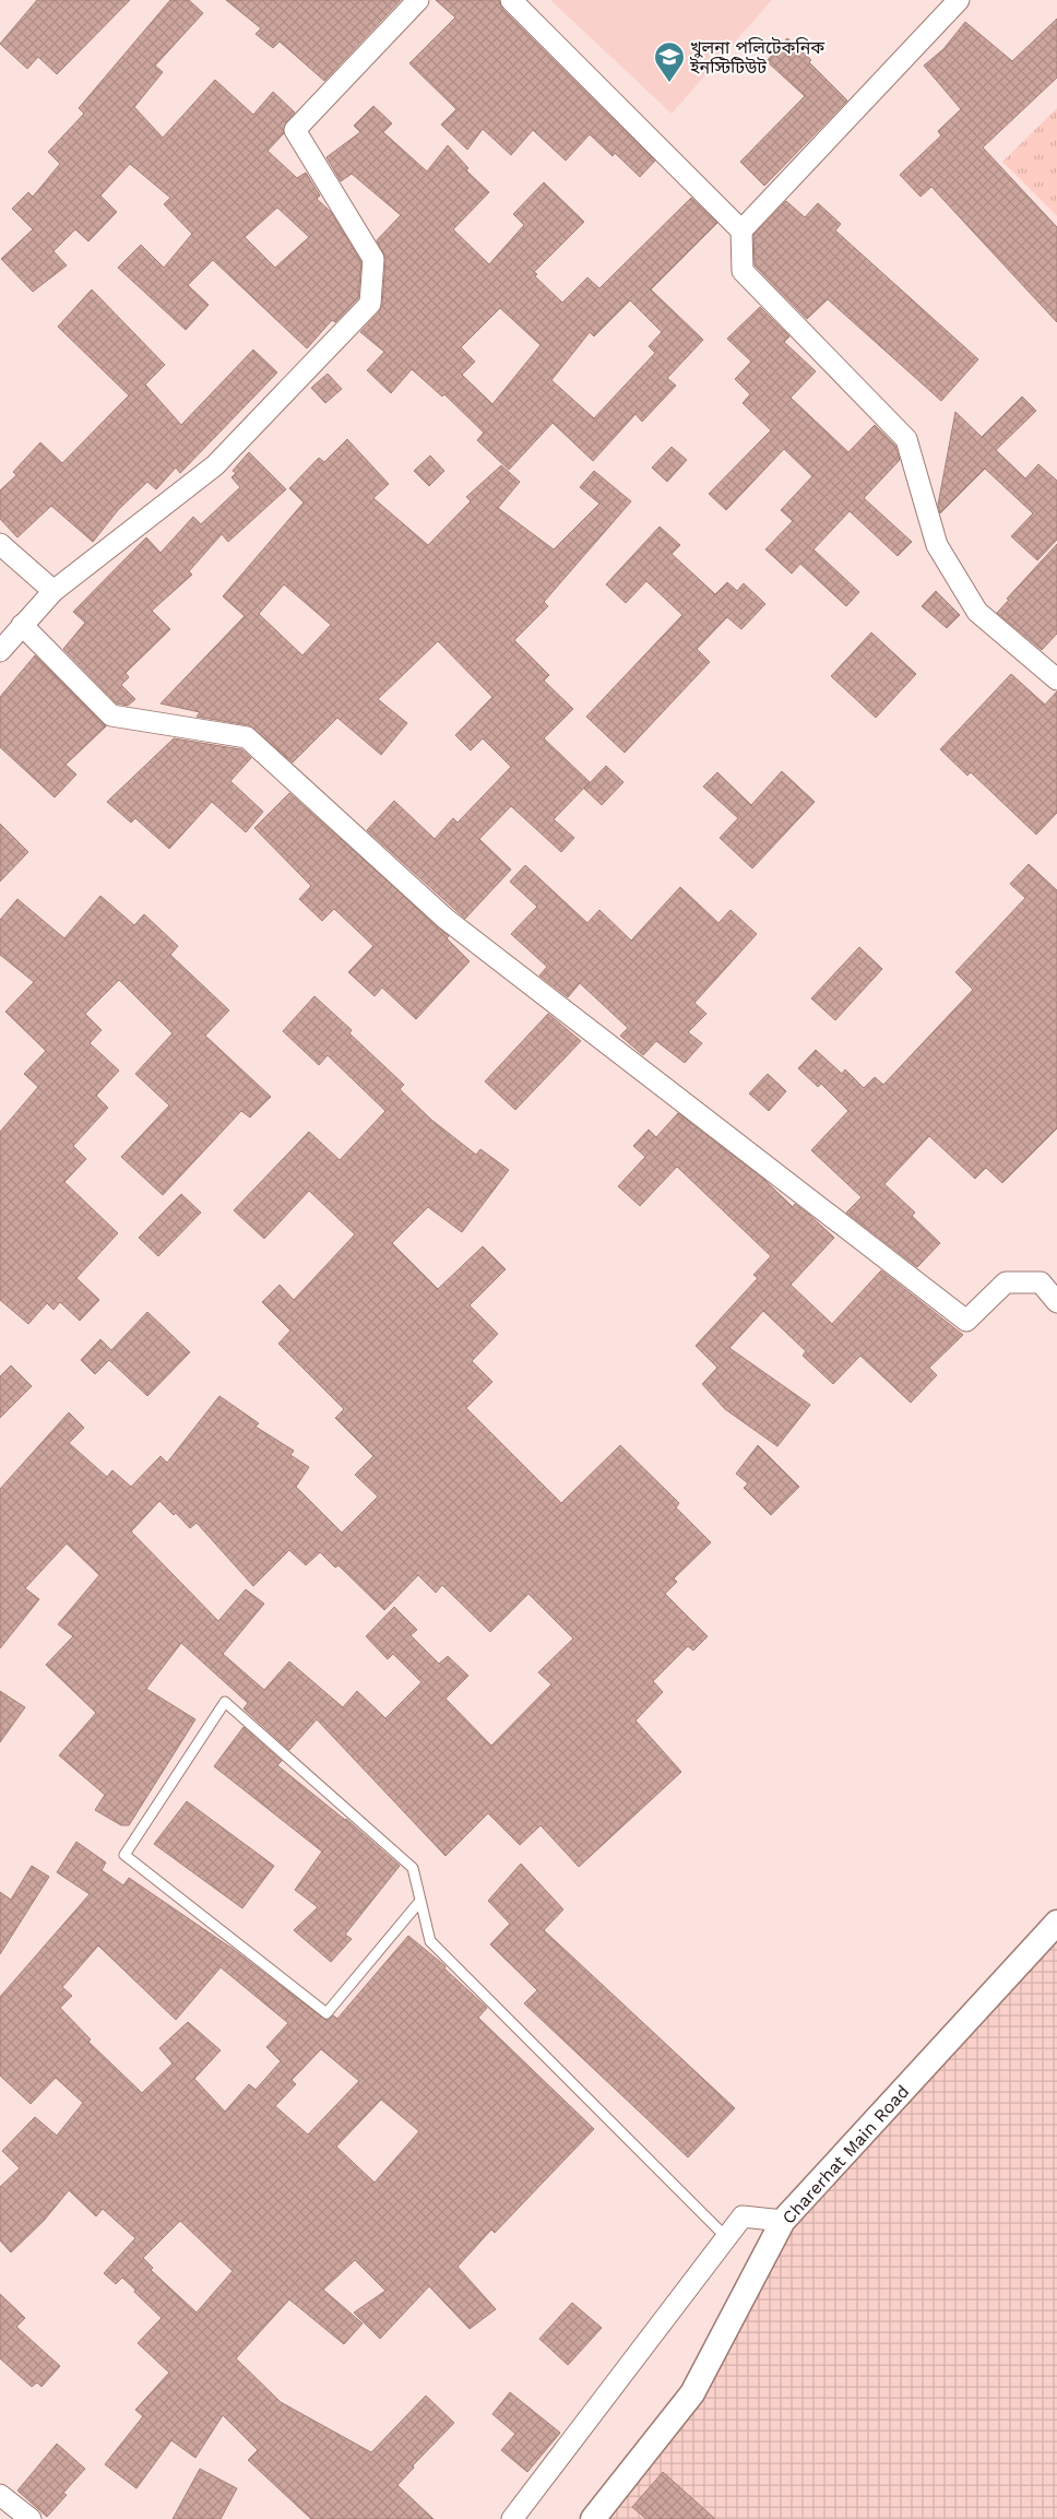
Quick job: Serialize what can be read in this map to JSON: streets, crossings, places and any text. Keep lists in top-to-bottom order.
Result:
{
  "streets": {
    "street": ["Charerhat Main Road"]
  },
  "places": {
    "school or university": ["খুলনা পলিটেকনিক ইনস্টিটিউট"]
  }
}
